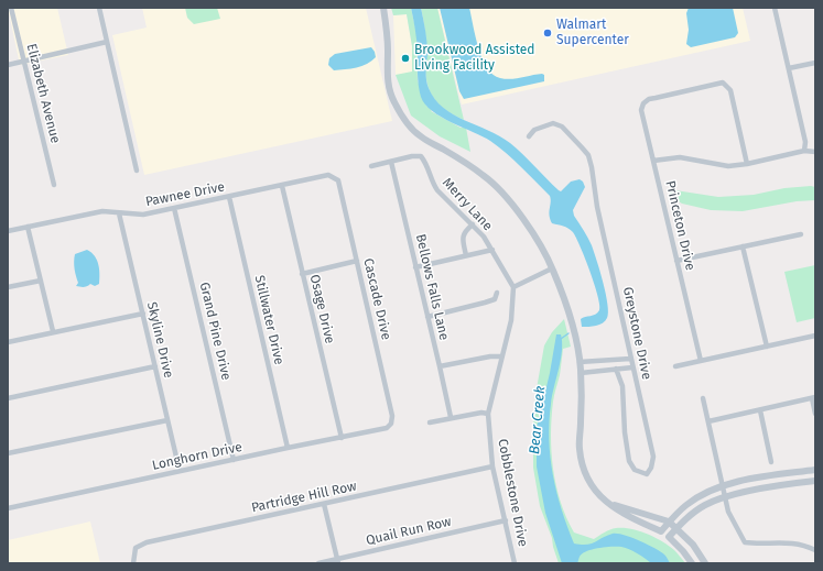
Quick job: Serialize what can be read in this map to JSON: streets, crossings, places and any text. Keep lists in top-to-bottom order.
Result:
{
  "streets": {
    "street": [
      "Elizabeth Avenue",
      "Pawnee Drive",
      "Merry Lane",
      "Princeton Drive",
      "Bellows Falls Lane",
      "Cascade Drive",
      "Osage Drive",
      "Stillwater Drive",
      "Grand Pine Drive",
      "Greystone Drive",
      "Skyline Drive",
      "Longhorn Drive",
      "Cobblestone Drive",
      "Partridge Hill Row",
      "Quail Run Row"
    ]
  },
  "crossings": [
    ["Pawnee Drive", "Cascade Drive"],
    ["Pawnee Drive", "Osage Drive"],
    ["Pawnee Drive", "Stillwater Drive"],
    ["Pawnee Drive", "Grand Pine Drive"],
    ["Pawnee Drive", "Skyline Drive"],
    ["Merry Lane", "Bellows Falls Lane"],
    ["Merry Lane", "Cobblestone Drive"],
    ["Cascade Drive", "Longhorn Drive"],
    ["Osage Drive", "Longhorn Drive"],
    ["Stillwater Drive", "Longhorn Drive"],
    ["Grand Pine Drive", "Longhorn Drive"],
    ["Skyline Drive", "Longhorn Drive"],
    ["Cobblestone Drive", "Partridge Hill Row"],
    ["Cobblestone Drive", "Quail Run Row"]
  ],
  "water": ["Bear Creek"],
  "places": ["Walmart Supercenter", "Brookwood Assisted Living Facility"]
}
